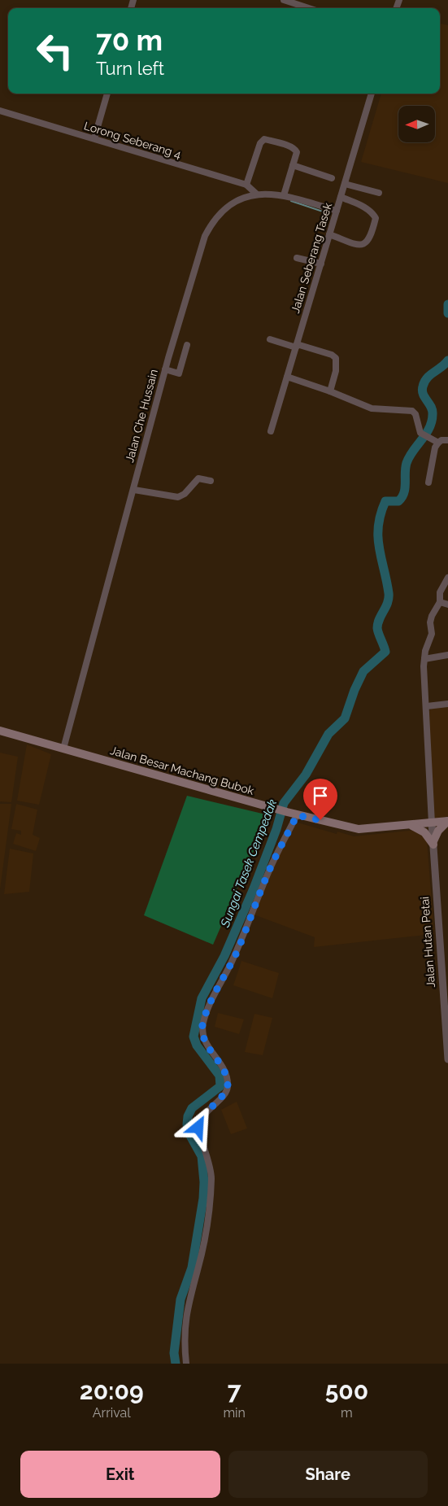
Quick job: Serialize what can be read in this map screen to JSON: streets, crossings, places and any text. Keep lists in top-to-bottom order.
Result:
{
  "streets": {
    "main road": ["Jalan Besar Machang Bubok"],
    "street": [
      "Lorong Seberang 4",
      "Jalan Seberang Tasek",
      "Jalan Che Hussain",
      "Jalan Hutan Petai"
    ]
  },
  "crossings": [
    ["Lorong Seberang 4", "Jalan Che Hussain"],
    ["Jalan Seberang Tasek", "Jalan Che Hussain"],
    ["Jalan Che Hussain", "Jalan Besar Machang Bubok"],
    ["Jalan Besar Machang Bubok", "Jalan Hutan Petai"]
  ],
  "water": ["Sungai Tasek Cempedak"],
  "north": "left",
  "page": {
    "turn": ["70 m", "Turn left"],
    "eta": [
      "20:09",
      "Arrival",
      "7",
      "min",
      "500",
      "m"
    ],
    "buttons": ["Exit", "Share"]
  }
}
